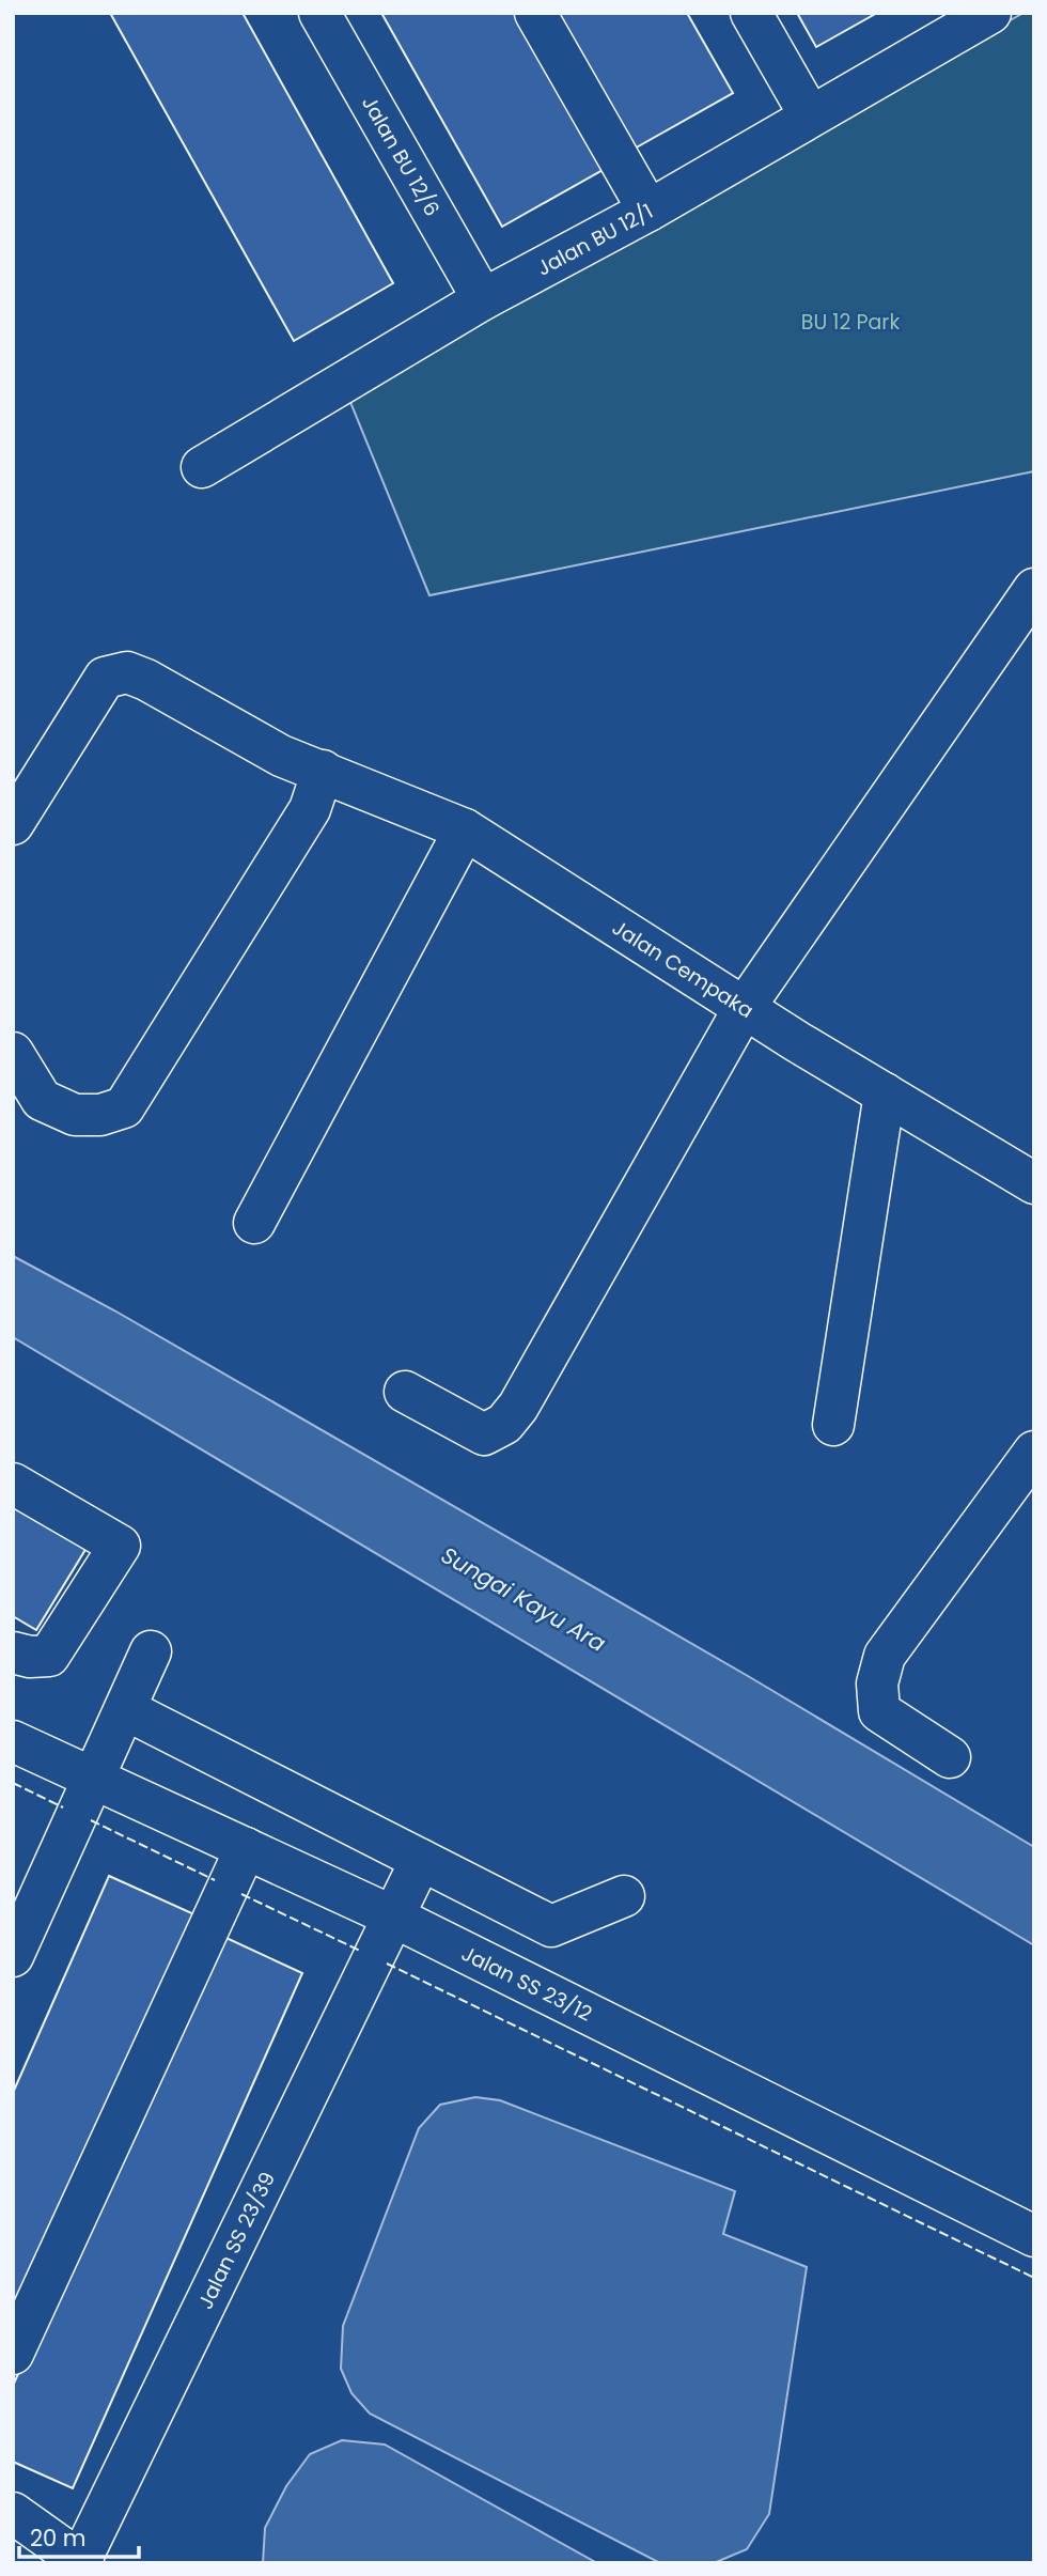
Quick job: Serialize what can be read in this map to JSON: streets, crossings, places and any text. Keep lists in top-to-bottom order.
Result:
{
  "streets": {
    "street": [
      "Jalan BU 12/6",
      "Jalan BU 12/1",
      "Jalan Cempaka",
      "Jalan SS 23/12",
      "Jalan SS 23/39"
    ]
  },
  "crossings": [
    ["Jalan BU 12/6", "Jalan BU 12/1"],
    ["Jalan SS 23/12", "Jalan SS 23/39"]
  ],
  "water": ["Sungai Kayu Ara"],
  "parks": ["BU 12 Park"],
  "scale_bar": "20 m"
}
